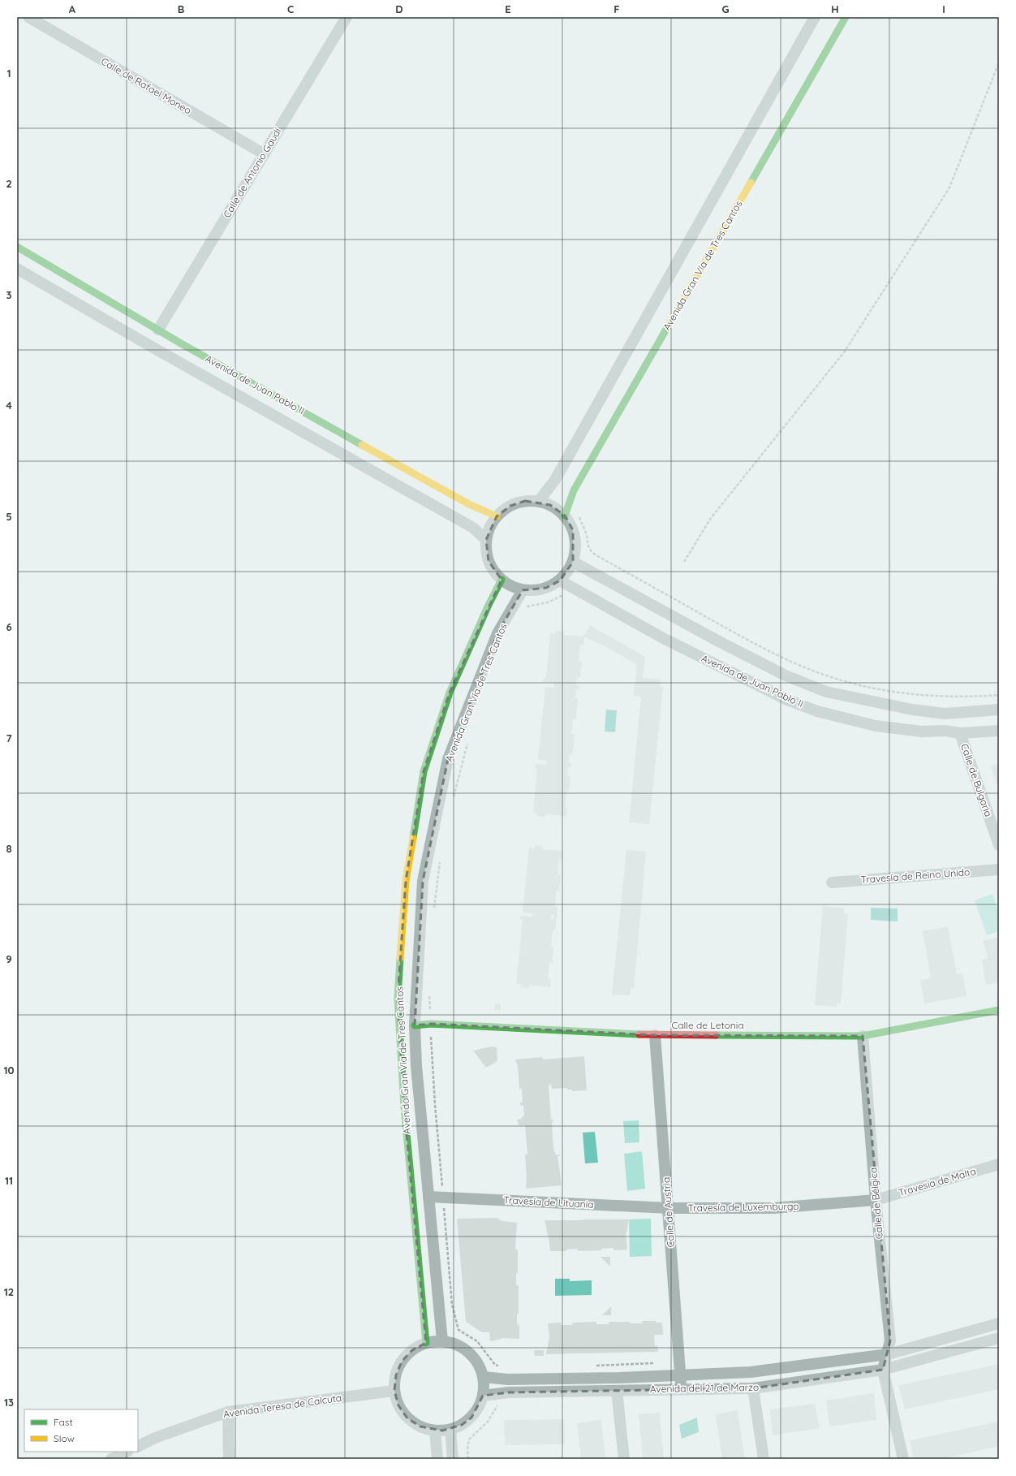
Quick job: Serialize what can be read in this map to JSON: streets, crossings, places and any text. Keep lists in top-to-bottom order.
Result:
{
  "streets": {
    "street": [
      "Calle de Rafael Moneo",
      "Calle de Antonio Gaudí",
      "Avenida Gran Vía de Tres Cantos",
      "Avenida de Juan Pablo II",
      "Calle de Bulgaria",
      "Travesía de Reino Unido",
      "Calle de Letonia",
      "Travesía de Malta",
      "Travesía de Lituania",
      "Calle de Bélgica",
      "Travesía de Luxemburgo",
      "Calle de Austria",
      "Avenida del 21 de Marzo",
      "Avenida Teresa de Calcuta"
    ]
  },
  "crossings": [
    ["Calle de Rafael Moneo", "Calle de Antonio Gaudí"],
    ["Calle de Antonio Gaudí", "Avenida de Juan Pablo II"],
    ["Avenida Gran Vía de Tres Cantos", "Avenida de Juan Pablo II"],
    ["Avenida Gran Vía de Tres Cantos", "Calle de Letonia"],
    ["Avenida Gran Vía de Tres Cantos", "Travesía de Lituania"],
    ["Avenida Gran Vía de Tres Cantos", "Avenida del 21 de Marzo"],
    ["Avenida Gran Vía de Tres Cantos", "Avenida Teresa de Calcuta"],
    ["Avenida de Juan Pablo II", "Calle de Bulgaria"],
    ["Calle de Letonia", "Calle de Bélgica"],
    ["Calle de Letonia", "Calle de Austria"],
    ["Travesía de Malta", "Calle de Bélgica"],
    ["Travesía de Malta", "Travesía de Luxemburgo"],
    ["Travesía de Lituania", "Travesía de Luxemburgo"],
    ["Travesía de Lituania", "Calle de Austria"],
    ["Calle de Bélgica", "Travesía de Luxemburgo"],
    ["Calle de Bélgica", "Avenida del 21 de Marzo"],
    ["Travesía de Luxemburgo", "Calle de Austria"],
    ["Calle de Austria", "Avenida del 21 de Marzo"],
    ["Avenida del 21 de Marzo", "Avenida Teresa de Calcuta"]
  ],
  "legend": ["Fast", "Slow"],
  "grid": {
    "columns": [
      "A",
      "B",
      "C",
      "D",
      "E",
      "F",
      "G",
      "H",
      "I"
    ],
    "rows": [
      "1",
      "2",
      "3",
      "4",
      "5",
      "6",
      "7",
      "8",
      "9",
      "10",
      "11",
      "12",
      "13"
    ]
  }
}
